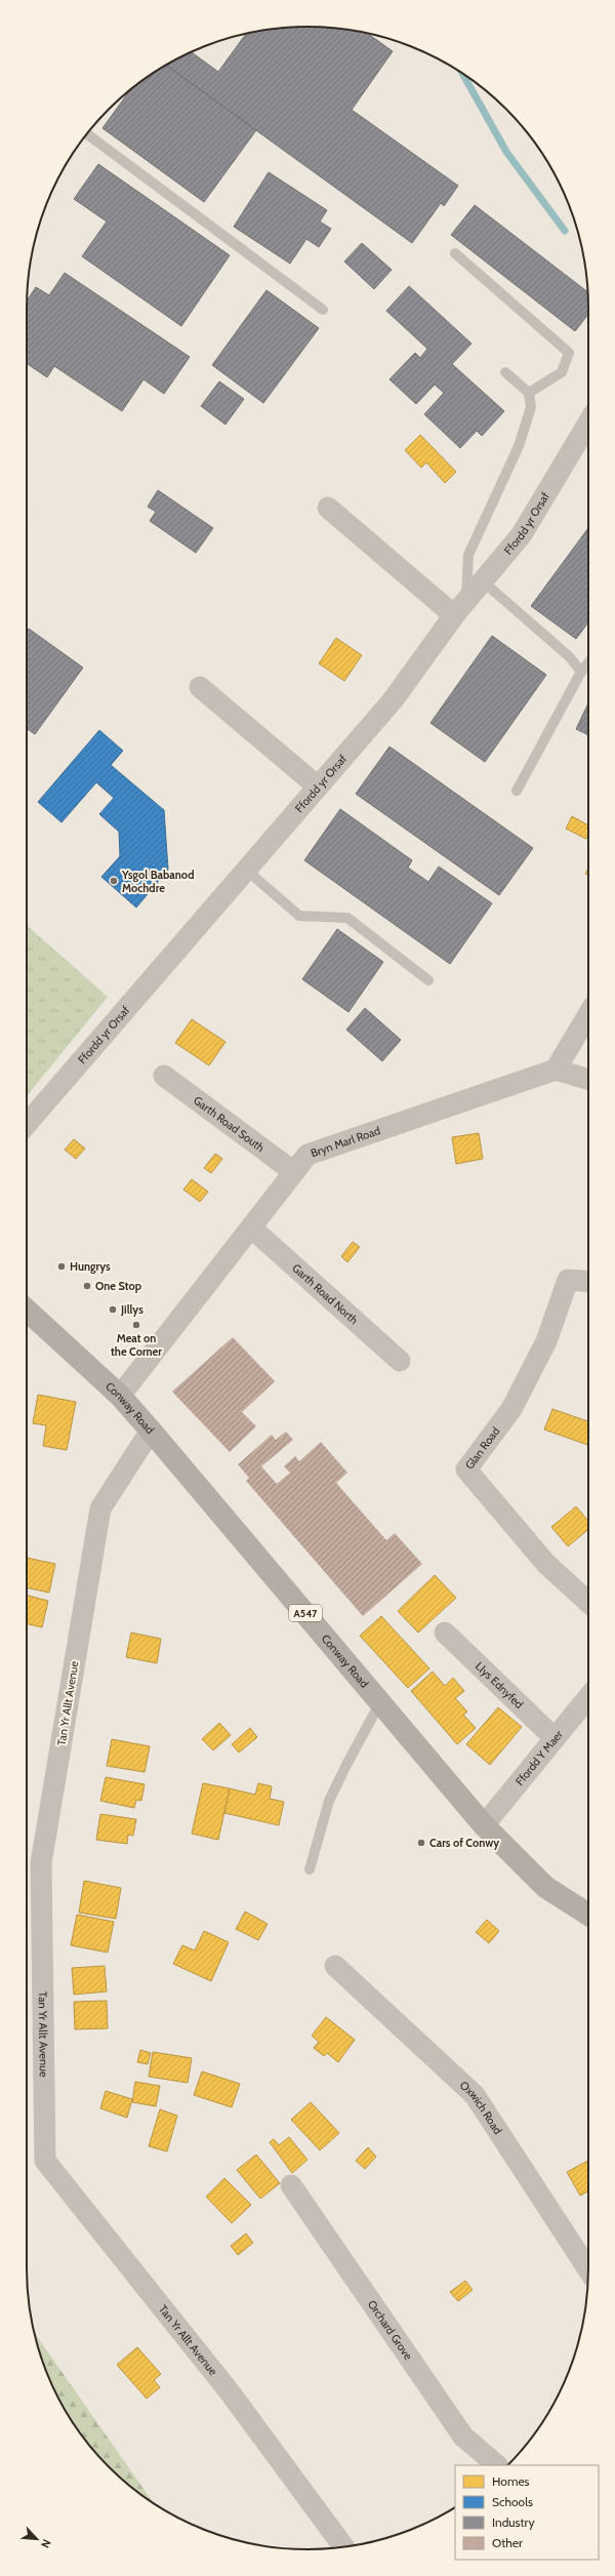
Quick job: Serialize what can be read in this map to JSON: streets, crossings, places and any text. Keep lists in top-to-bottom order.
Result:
{
  "streets": {
    "main road": ["Conway Road", "A547"],
    "street": [
      "Ffordd yr Orsaf",
      "Garth Road South",
      "Bryn Marl Road",
      "Garth Road North",
      "Glan Road",
      "Llys Ednyfed",
      "Tan Yr Allt Avenue",
      "Ffordd Y Maer",
      "Oxwich Road",
      "Orchard Grove"
    ]
  },
  "crossings": [
    ["Garth Road South", "Bryn Marl Road"],
    ["Bryn Marl Road", "Garth Road North"],
    ["Bryn Marl Road", "Conway Road"],
    ["Conway Road", "Tan Yr Allt Avenue"],
    ["Conway Road", "Ffordd Y Maer"],
    ["Llys Ednyfed", "Ffordd Y Maer"]
  ],
  "places": [
    "Ysgol Babanod Mochdre",
    "Hungrys",
    "One Stop",
    "Jillys",
    "Meat on the Corner",
    "Cars of Conwy"
  ],
  "legend": [
    "Homes",
    "Schools",
    "Industry",
    "Other"
  ],
  "north": "bottom right"
}
